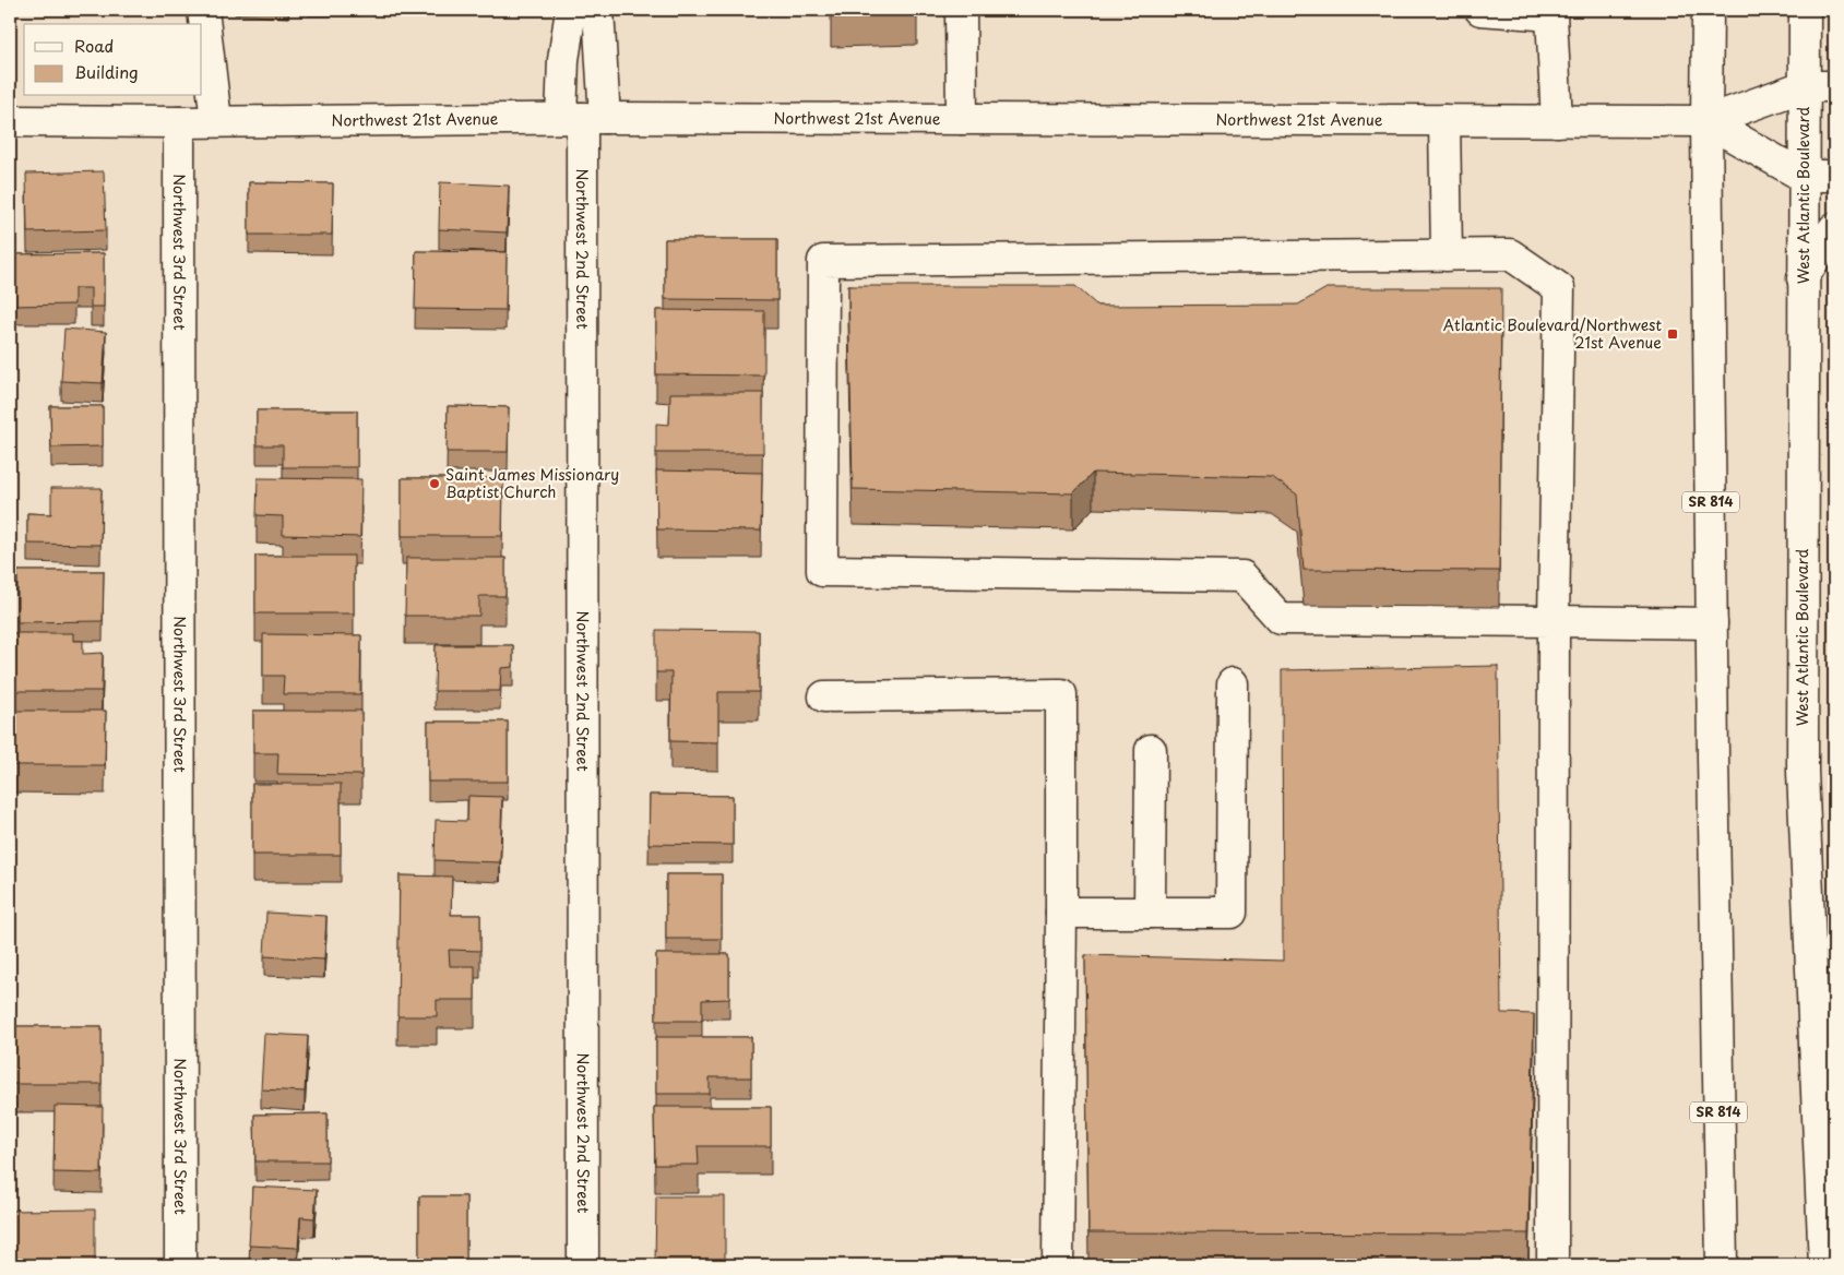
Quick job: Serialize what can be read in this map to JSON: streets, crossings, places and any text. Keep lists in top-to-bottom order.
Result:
{
  "streets": {
    "street": [
      "Northwest 21st Avenue",
      "West Atlantic Boulevard",
      "Northwest 2nd Street",
      "Northwest 3rd Street",
      "SR 814"
    ]
  },
  "crossings": [
    ["Northwest 21st Avenue", "Northwest 2nd Street"],
    ["Northwest 21st Avenue", "Northwest 3rd Street"],
    ["Northwest 21st Avenue", "SR 814"]
  ],
  "places": {
    "transit": ["Atlantic Boulevard/Northwest 21st Avenue"],
    "other": ["Saint James Missionary Baptist Church"]
  },
  "legend": ["Road", "Building"]
}
